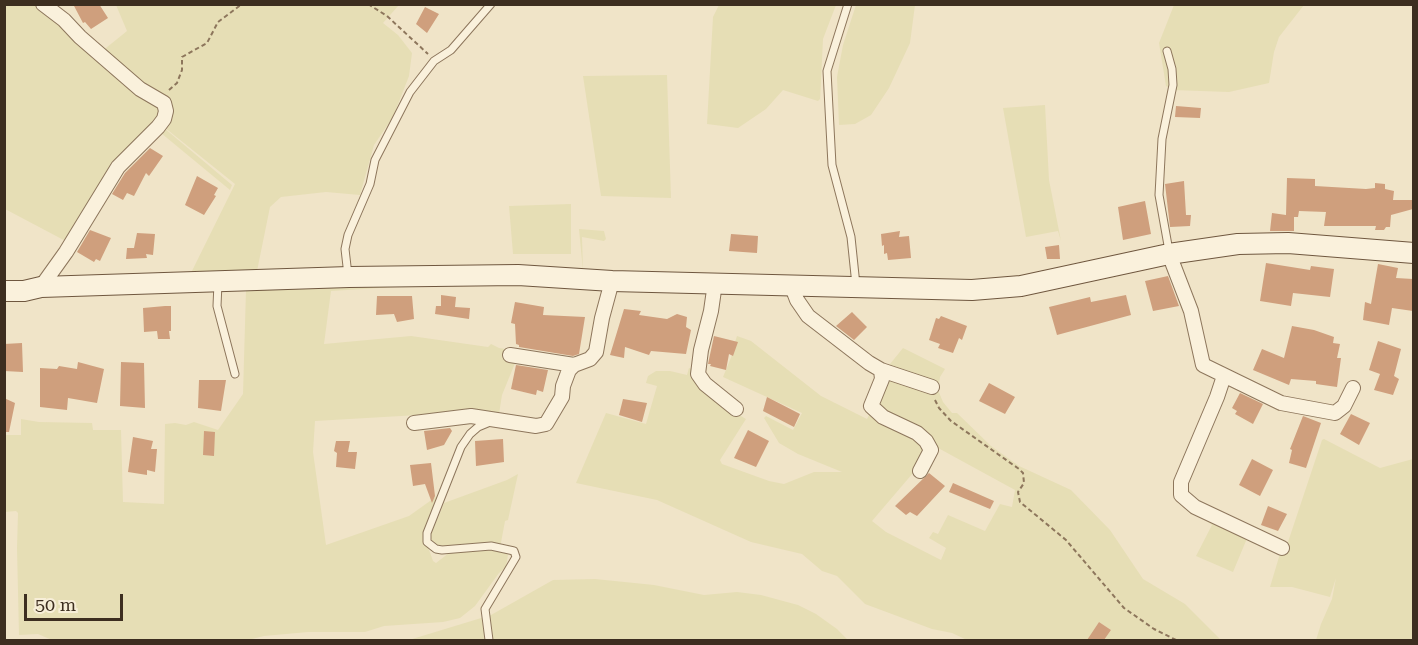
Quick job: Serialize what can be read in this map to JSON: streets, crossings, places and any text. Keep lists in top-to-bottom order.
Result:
{
  "scale_bar": "50 m"
}
